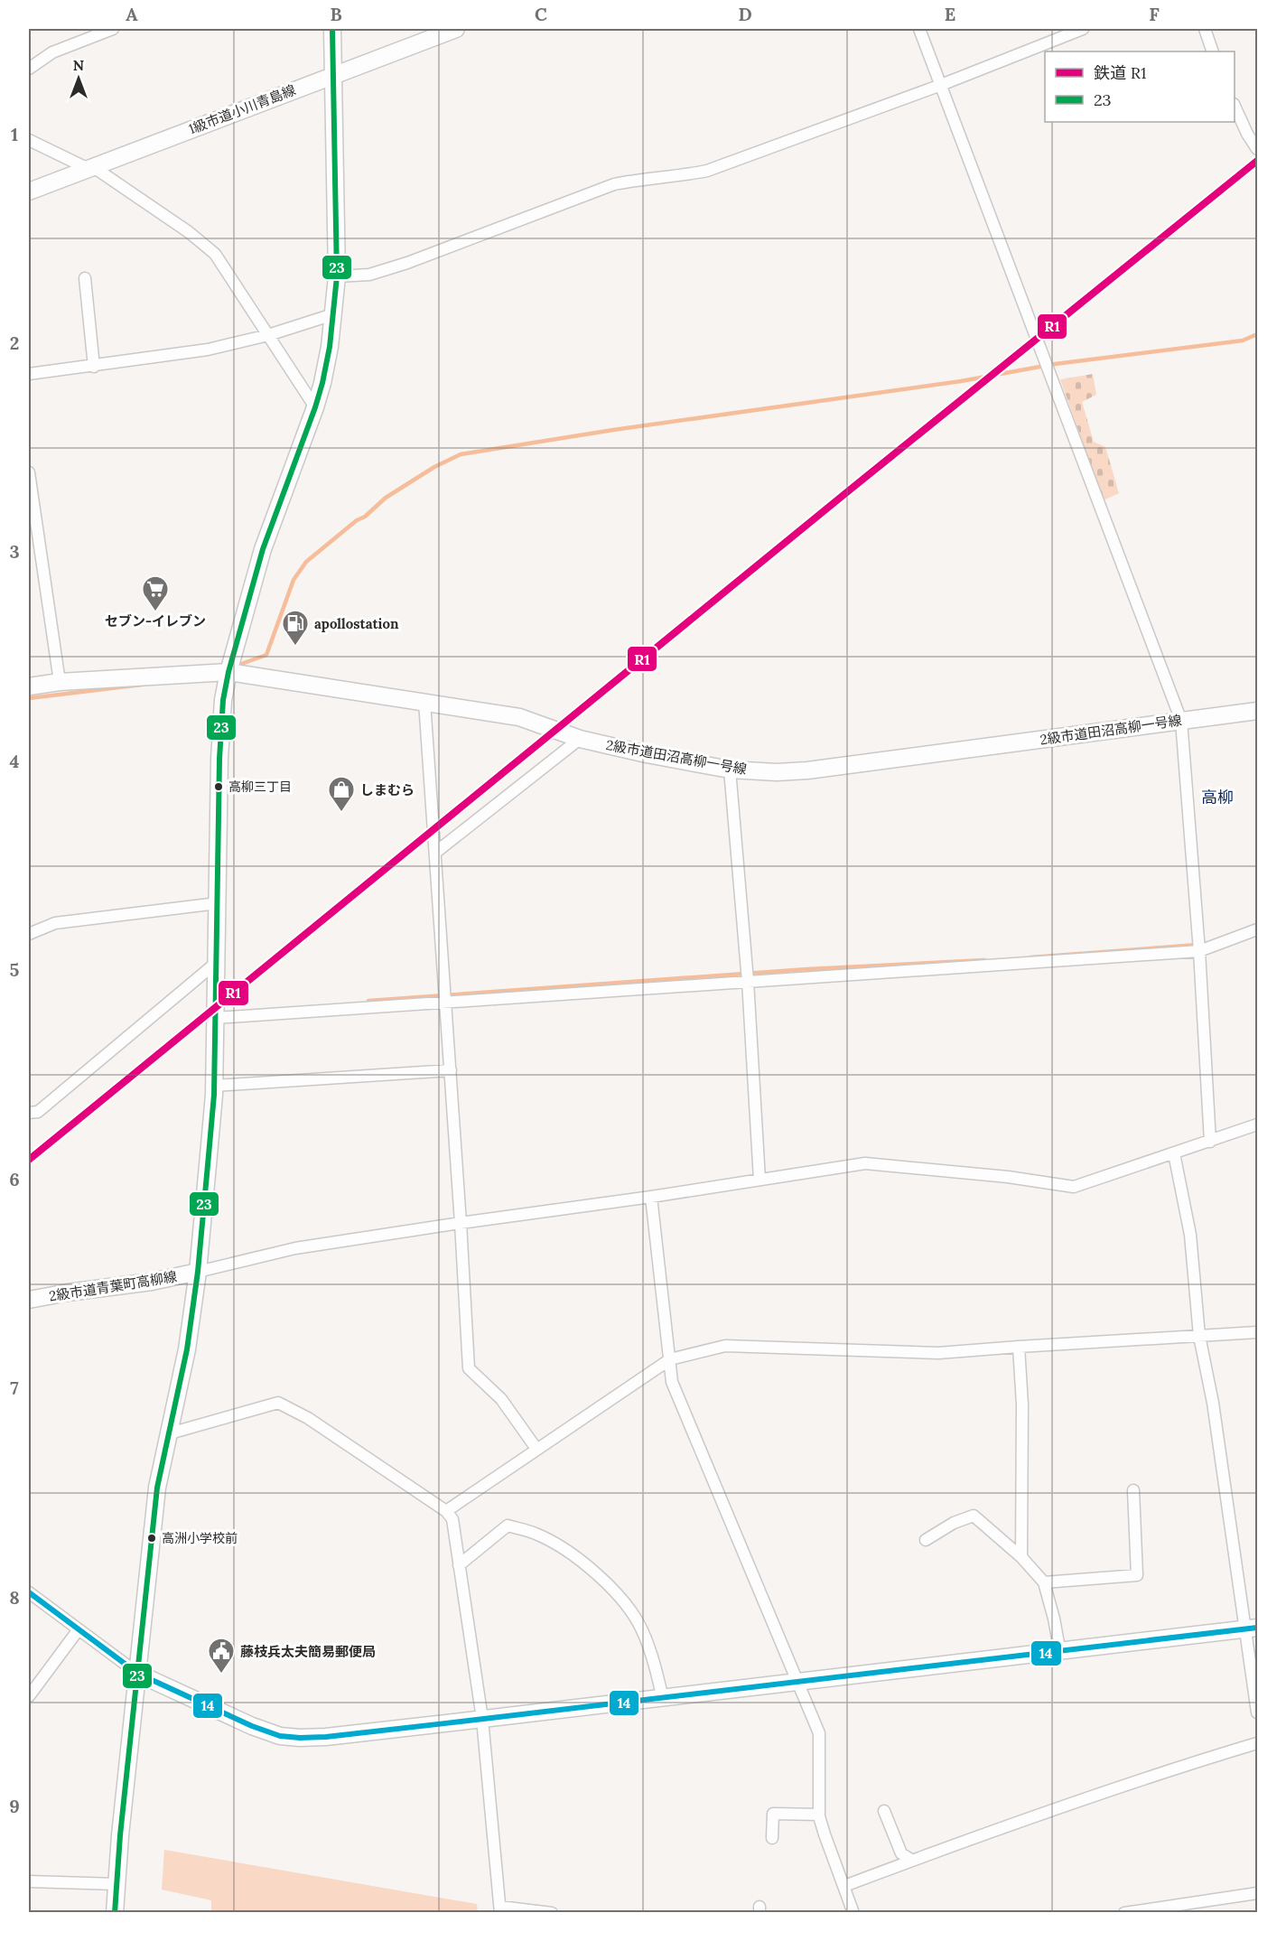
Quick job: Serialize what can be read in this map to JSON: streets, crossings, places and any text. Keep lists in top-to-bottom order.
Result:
{
  "streets": {
    "street": ["1級市道小川青島線", "2級市道田沼高柳一号線", "2級市道青葉町高柳線"]
  },
  "districts": ["高柳"],
  "places": {
    "supermarket": ["セブン-イレブン"],
    "fuel station": ["apollostation"],
    "other": ["高柳三丁目", "高洲小学校前"],
    "shop": ["しまむら"],
    "public building": ["藤枝兵太夫簡易郵便局"]
  },
  "lines": ["transit line 23", "rail line R1", "transit line 14"],
  "legend": ["鉄道 R1", "23"],
  "north": "top",
  "grid": {
    "columns": [
      "A",
      "B",
      "C",
      "D",
      "E",
      "F"
    ],
    "rows": [
      "1",
      "2",
      "3",
      "4",
      "5",
      "6",
      "7",
      "8",
      "9"
    ]
  }
}
